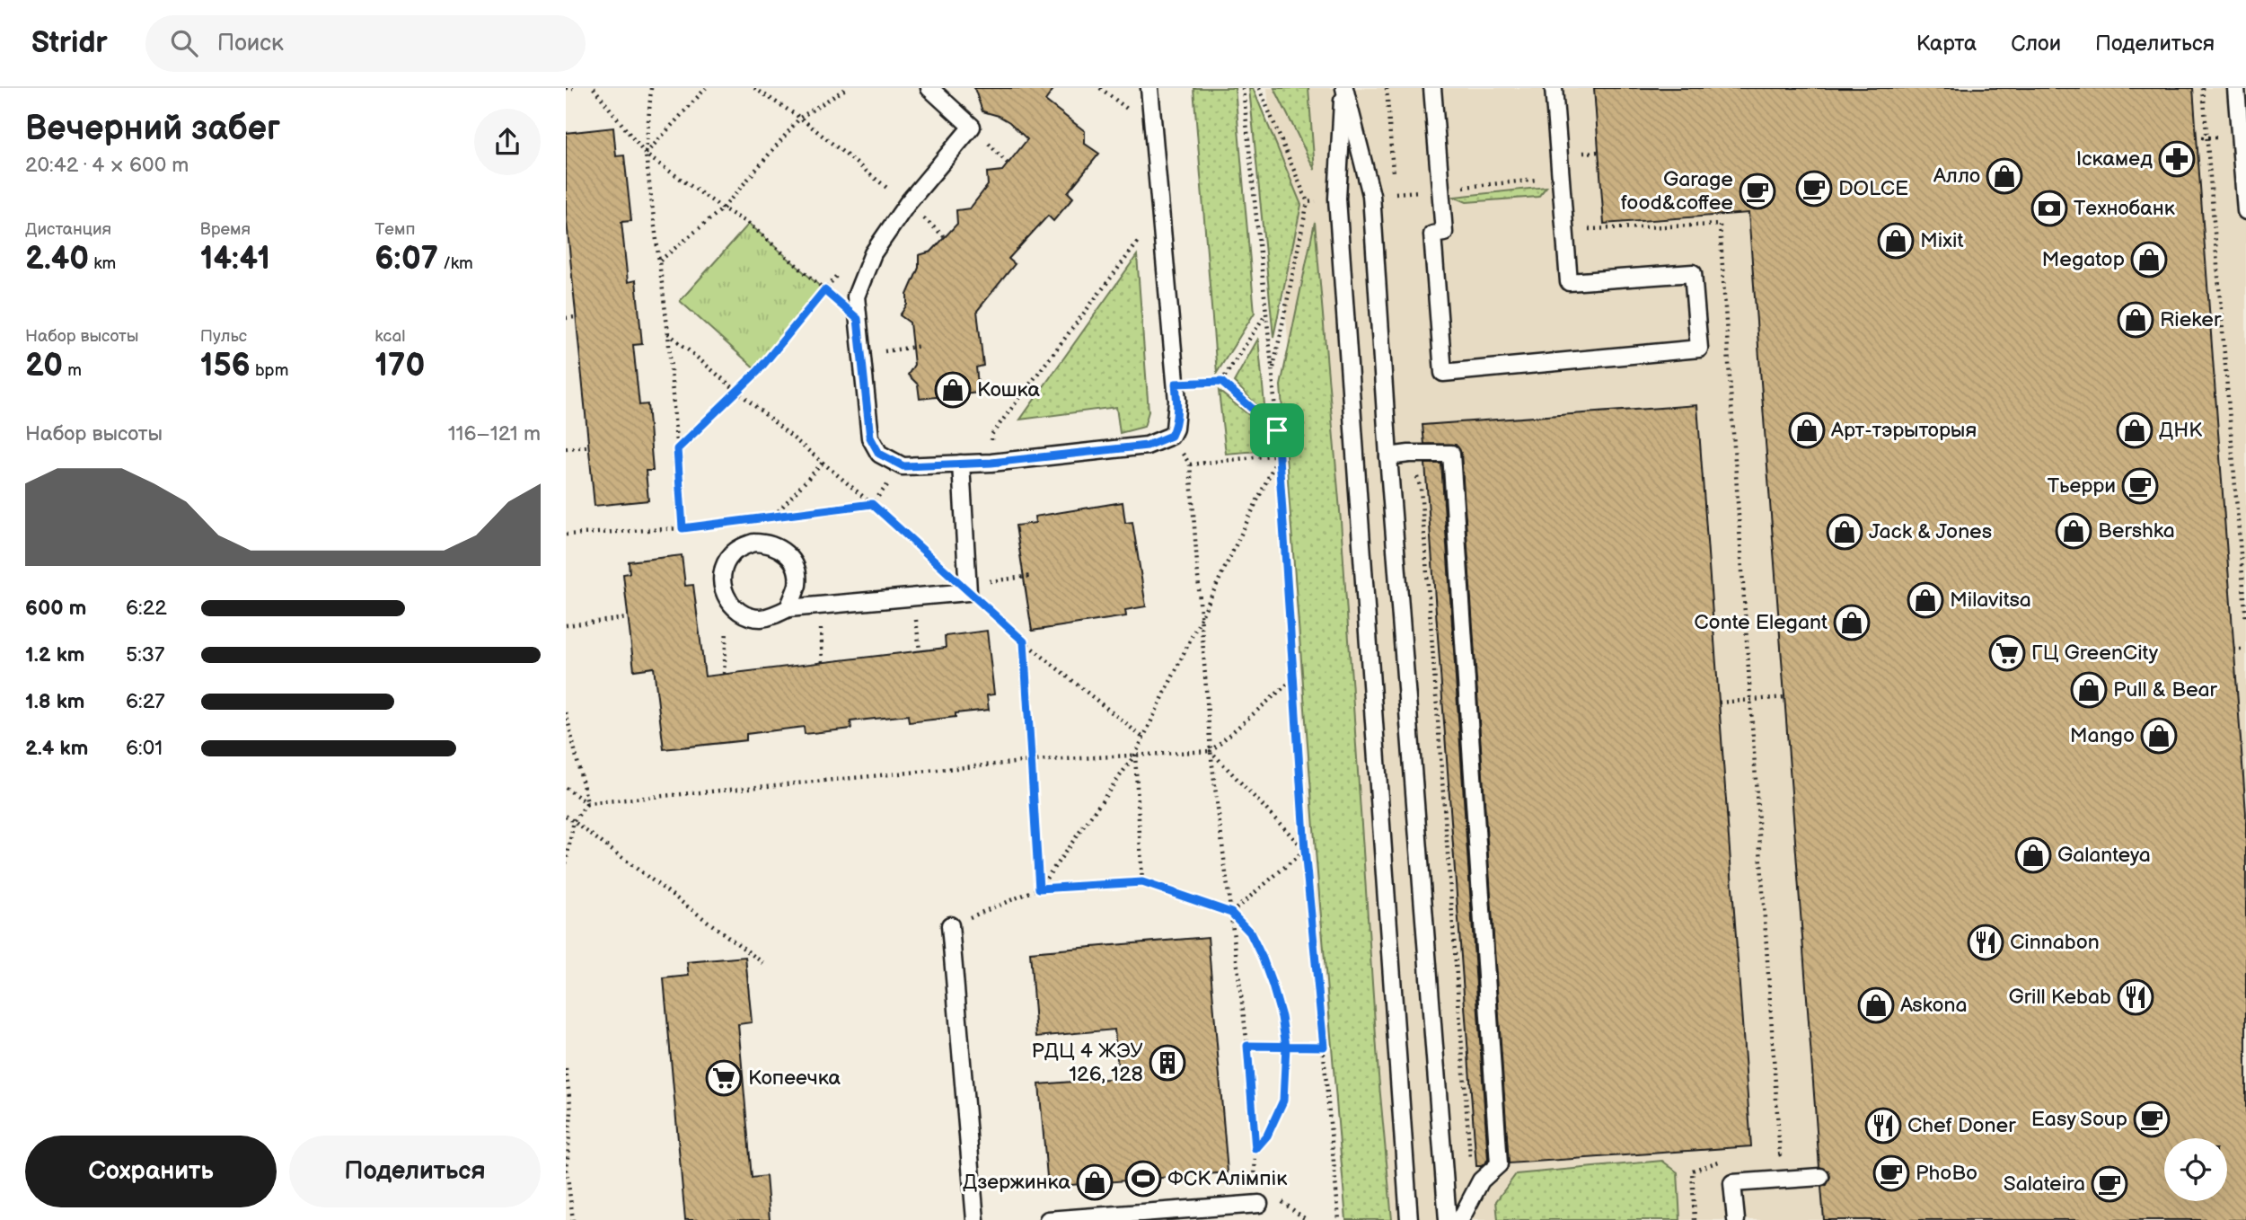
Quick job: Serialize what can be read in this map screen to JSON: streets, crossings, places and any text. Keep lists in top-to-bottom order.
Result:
{
  "places": {
    "pharmacy": ["Іскамед"],
    "shop": [
      "Алло",
      "Mixit",
      "Megatop",
      "Rieker",
      "Кошка",
      "Арт-тэрыторыя",
      "ДНК",
      "Bershka",
      "Jack & Jones",
      "Milavitsa",
      "Conte Elegant",
      "Pull & Bear",
      "Mango",
      "Galanteya",
      "Askona",
      "Дзержинка"
    ],
    "cafe": [
      "DOLCE",
      "Garage food&coffee",
      "Тьерри",
      "Easy Soup",
      "PhoBo",
      "Salateira"
    ],
    "bank": ["Технобанк"],
    "supermarket": ["ГЦ GreenCity", "Копеечка"],
    "restaurant": ["Cinnabon", "Grill Kebab", "Chef Doner"],
    "building": ["РДЦ 4 ЖЭУ 126, 128"],
    "sports": ["ФСК Алімпік"]
  },
  "page": {
    "header": "Stridr",
    "search": "Поиск",
    "nav": ["Карта", "Слои", "Поделиться"],
    "heading": ["Вечерний забег", "20:42 · 4 × 600 m"],
    "stats": [
      ["Дистанция", "2.40 km"],
      ["Время", "14:41"],
      ["Темп", "6:07 /km"],
      ["Набор высоты", "20 m"],
      ["Пульс", "156 bpm"],
      ["kcal", "170"]
    ],
    "chart": ["Набор высоты", "116–121 m"],
    "list": [
      {
        "name": "600 m",
        "note": "6:22"
      },
      {
        "name": "1.2 km",
        "note": "5:37"
      },
      {
        "name": "1.8 km",
        "note": "6:27"
      },
      {
        "name": "2.4 km",
        "note": "6:01"
      }
    ],
    "buttons": ["Сохранить", "Поделиться"]
  }
}
